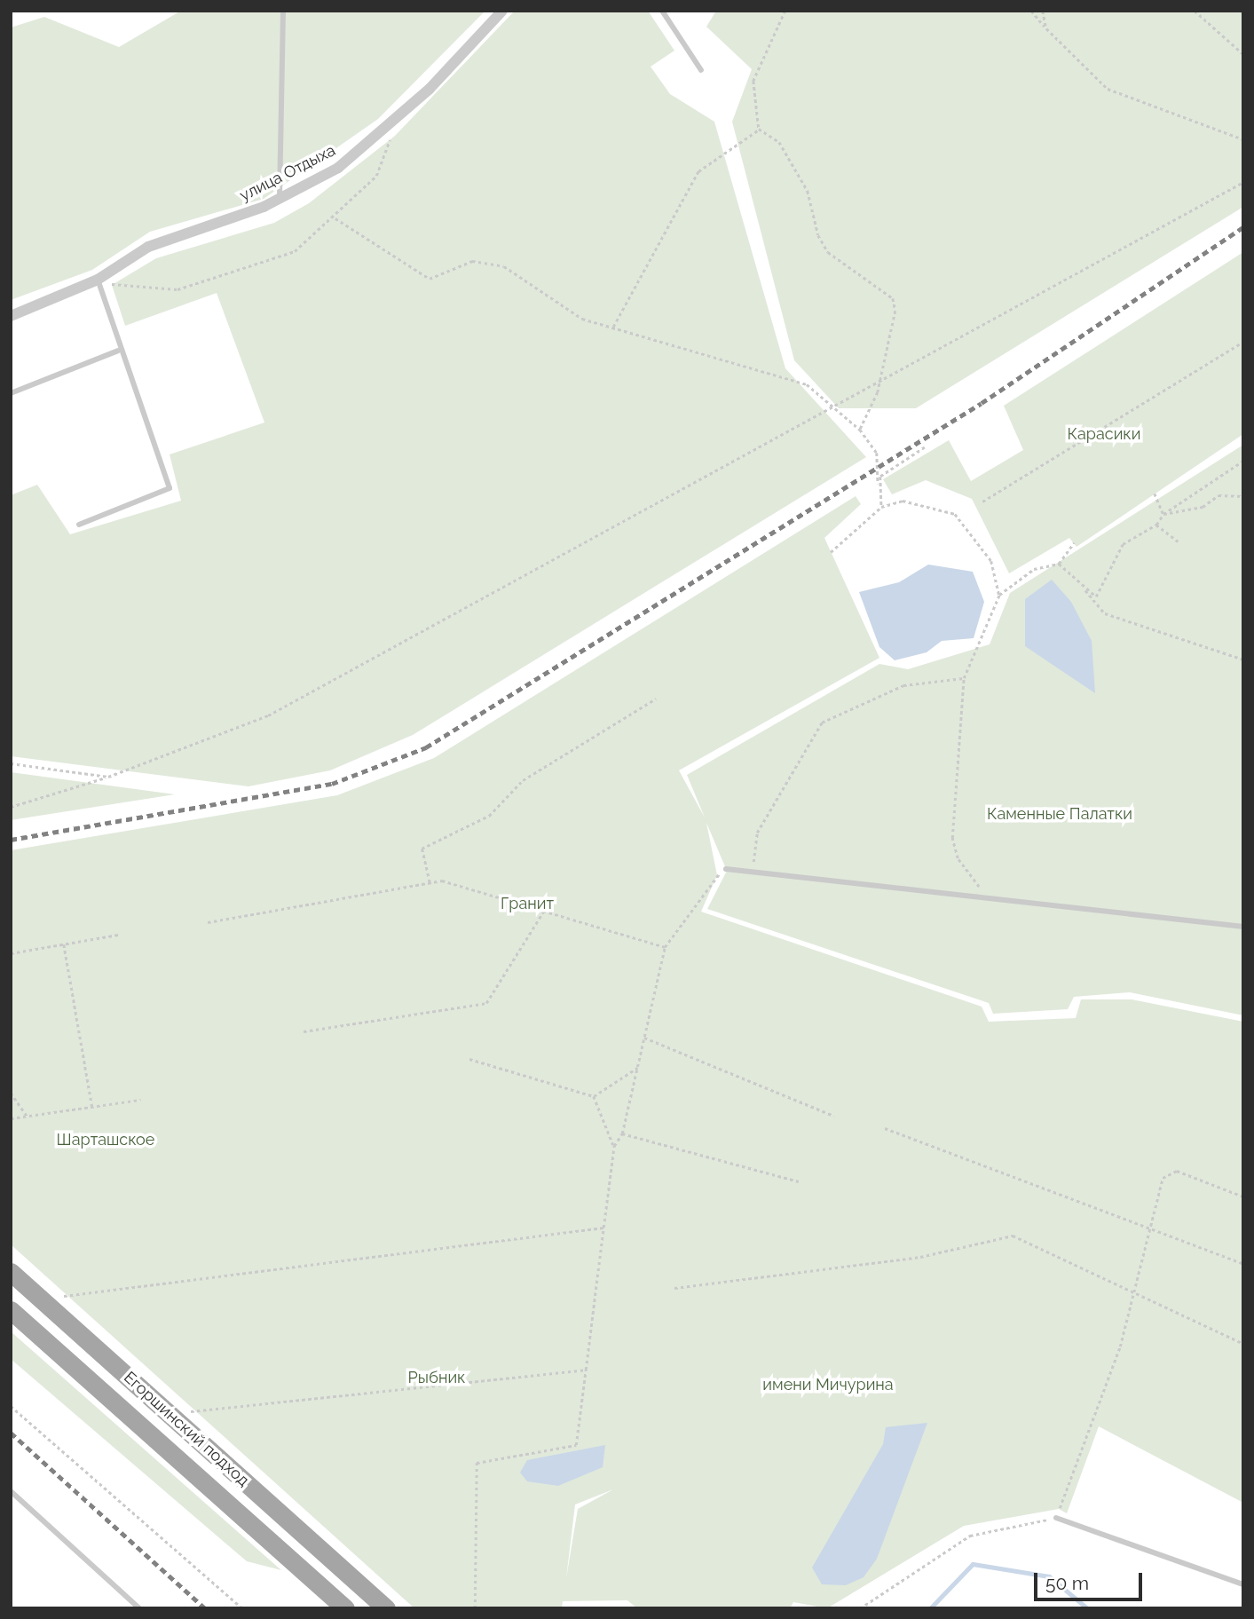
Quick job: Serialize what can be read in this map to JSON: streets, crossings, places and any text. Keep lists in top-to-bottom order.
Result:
{
  "streets": {
    "main road": ["Егоршинский подход"],
    "street": ["улица Отдыха"]
  },
  "parks": [
    "Карасики",
    "Каменные Палатки",
    "Гранит",
    "Шарташское",
    "Рыбник",
    "имени Мичурина"
  ],
  "scale_bar": "50 m"
}
